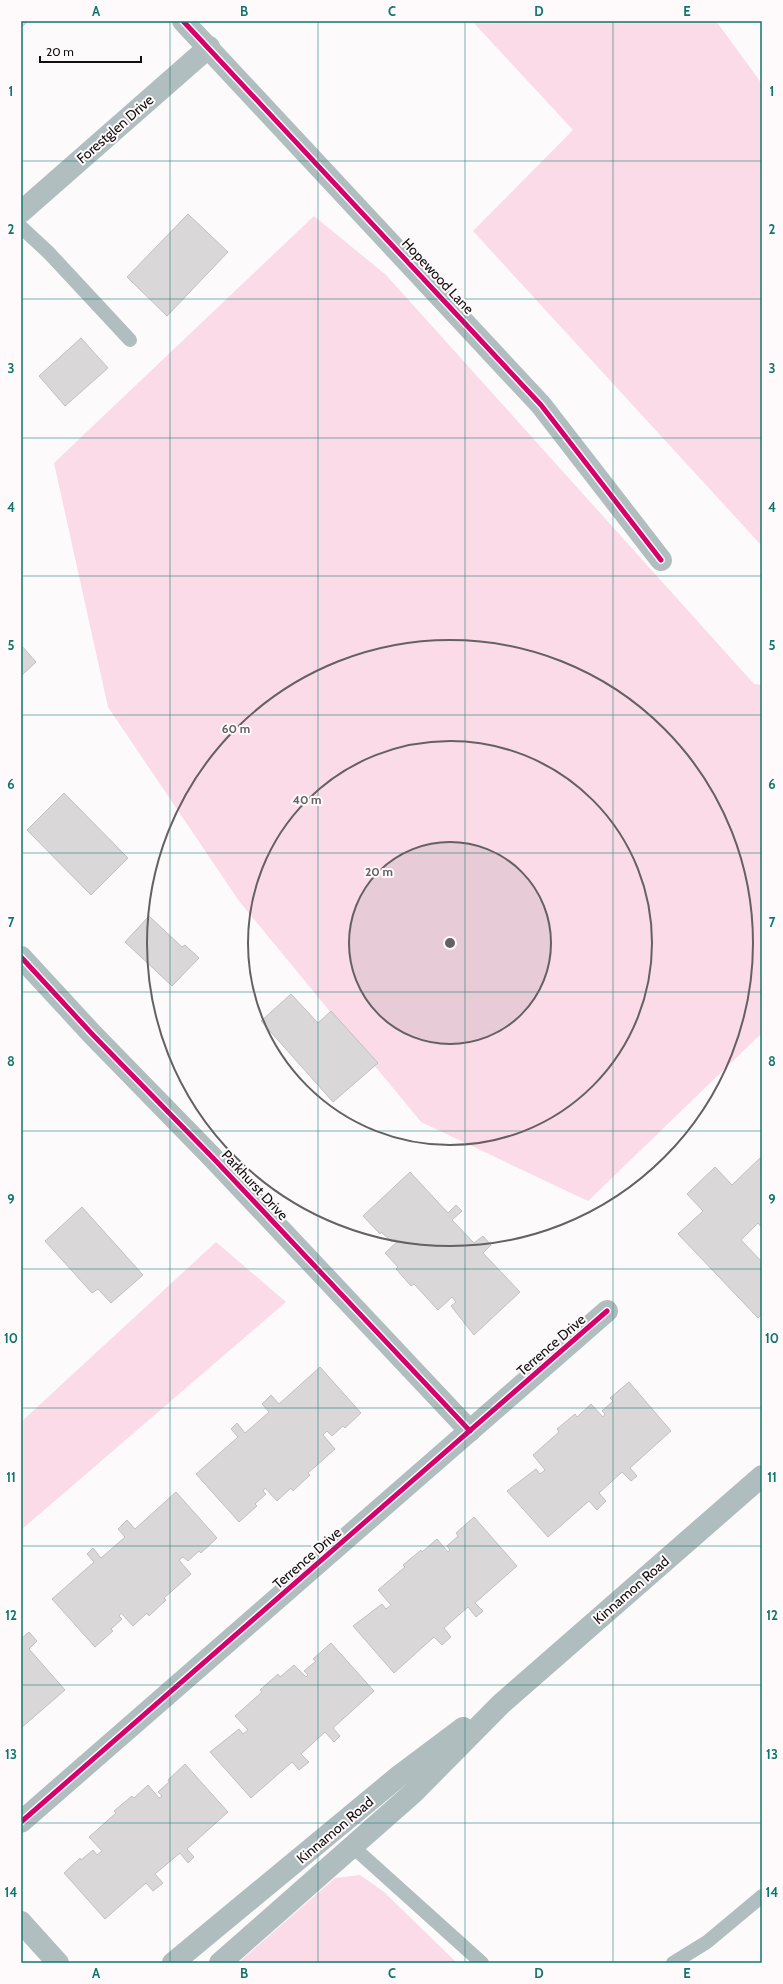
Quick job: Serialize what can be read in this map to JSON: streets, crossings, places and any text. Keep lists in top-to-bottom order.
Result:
{
  "streets": {
    "main road": ["Kinnamon Road"],
    "street": [
      "Forestglen Drive",
      "Hopewood Lane",
      "Parkhurst Drive",
      "Terrence Drive"
    ]
  },
  "crossings": [
    ["Forestglen Drive", "Hopewood Lane"],
    ["Parkhurst Drive", "Terrence Drive"]
  ],
  "scale_bar": "20 m",
  "grid": {
    "columns": [
      "A",
      "B",
      "C",
      "D",
      "E"
    ],
    "rows": [
      "1",
      "2",
      "3",
      "4",
      "5",
      "6",
      "7",
      "8",
      "9",
      "10",
      "11",
      "12",
      "13",
      "14"
    ]
  },
  "rings": ["60 m", "40 m", "20 m"]
}
